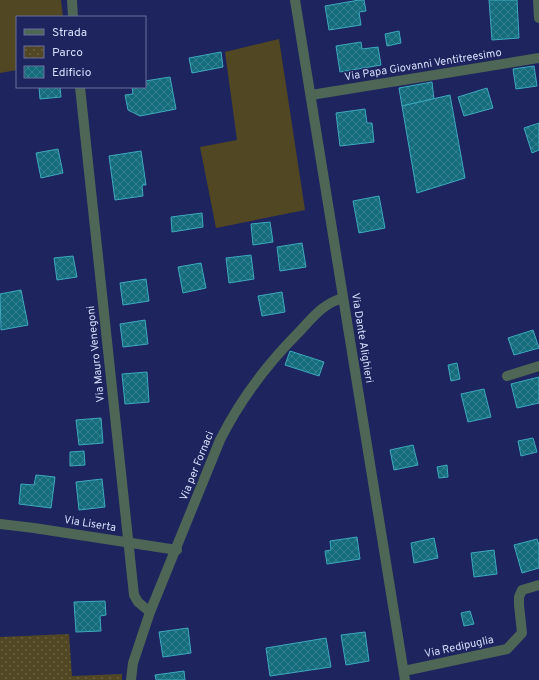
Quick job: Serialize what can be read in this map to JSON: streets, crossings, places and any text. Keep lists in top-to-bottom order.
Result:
{
  "streets": {
    "street": [
      "Via Papa Giovanni Ventitreesimo",
      "Via Dante Alighieri",
      "Via Mauro Venegoni",
      "Via per Fornaci",
      "Via Liserta",
      "Via Redipuglia"
    ]
  },
  "crossings": [
    ["Via Papa Giovanni Ventitreesimo", "Via Dante Alighieri"],
    ["Via Dante Alighieri", "Via per Fornaci"],
    ["Via Dante Alighieri", "Via Redipuglia"],
    ["Via Mauro Venegoni", "Via per Fornaci"],
    ["Via Mauro Venegoni", "Via Liserta"],
    ["Via per Fornaci", "Via Liserta"]
  ],
  "legend": ["Strada", "Parco", "Edificio"]
}
